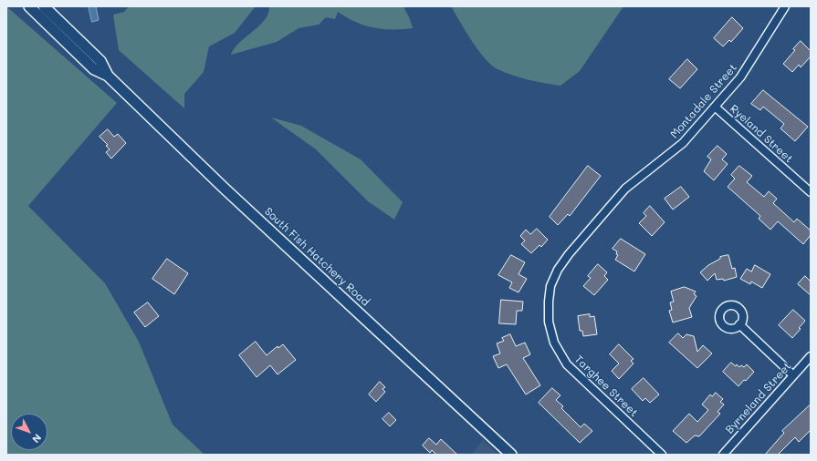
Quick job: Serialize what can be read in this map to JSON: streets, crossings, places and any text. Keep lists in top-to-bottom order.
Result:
{
  "streets": {
    "main road": ["South Fish Hatchery Road"],
    "street": [
      "Montadale Street",
      "Ryeland Street",
      "Targhee Street",
      "Byrneland Street"
    ]
  },
  "crossings": [
    ["Montadale Street", "Ryeland Street"],
    ["Montadale Street", "Targhee Street"]
  ],
  "north": "bottom right"
}
